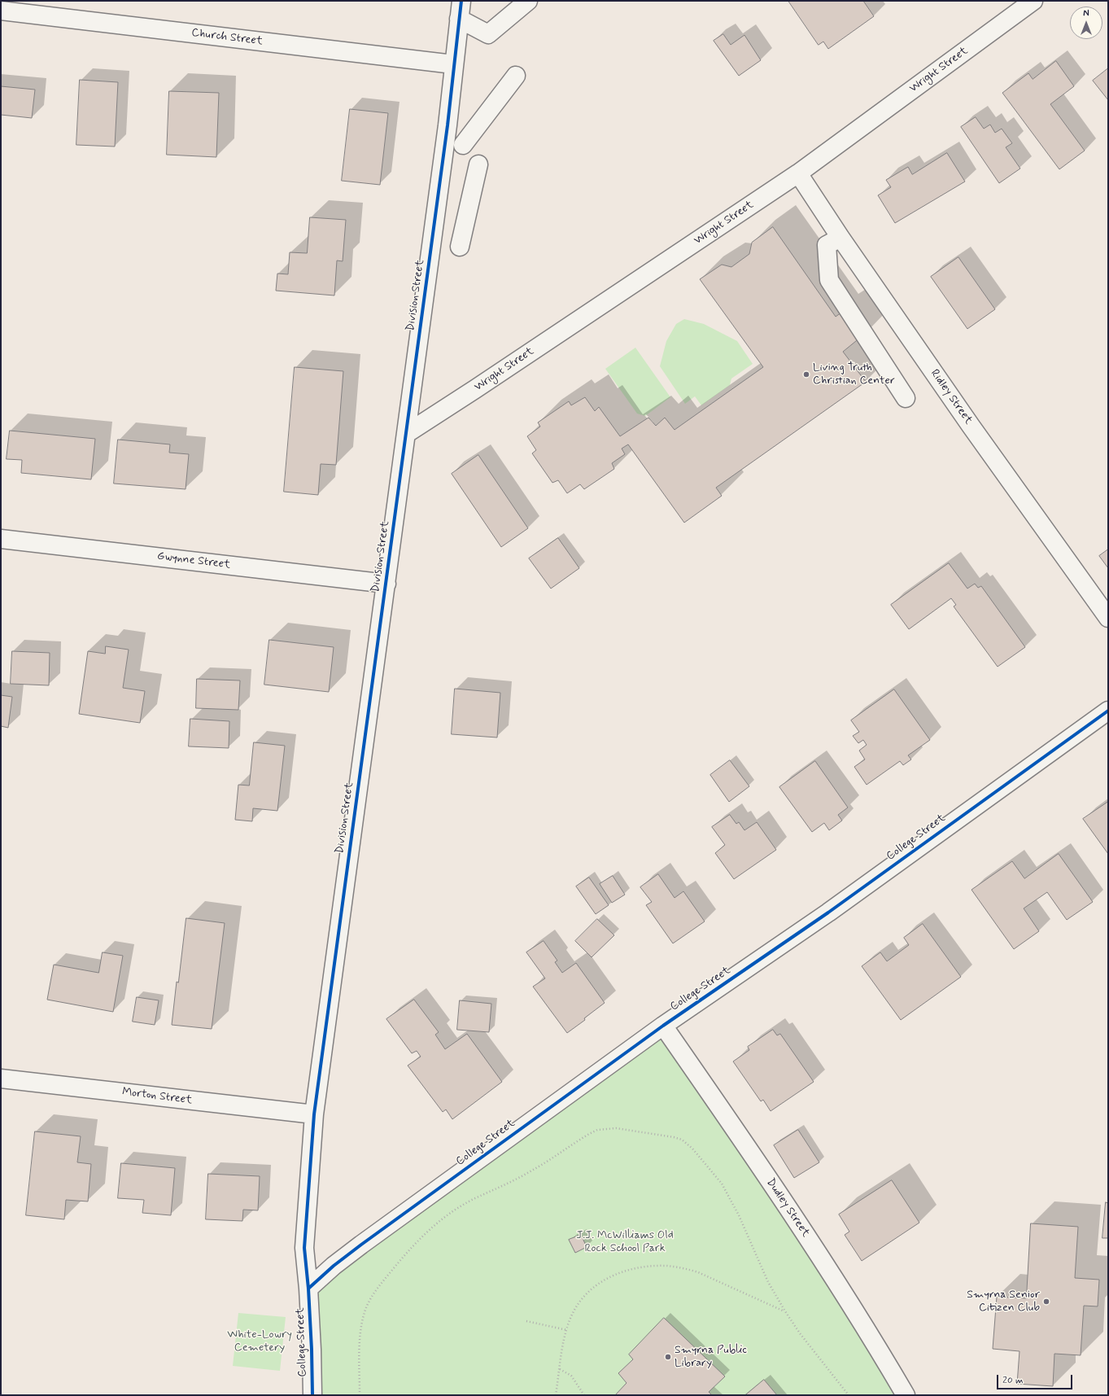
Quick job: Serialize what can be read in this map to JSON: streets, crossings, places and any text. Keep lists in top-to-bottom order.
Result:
{
  "streets": {
    "street": [
      "Church Street",
      "Wright Street",
      "Division Street",
      "Ridley Street",
      "Gwynne Street",
      "College Street",
      "Morton Street",
      "Dudley Street"
    ]
  },
  "crossings": [
    ["Church Street", "Division Street"],
    ["Wright Street", "Division Street"],
    ["Wright Street", "Ridley Street"],
    ["Division Street", "Gwynne Street"],
    ["Division Street", "College Street"],
    ["Division Street", "Morton Street"],
    ["College Street", "Morton Street"],
    ["College Street", "Dudley Street"]
  ],
  "parks": ["J.J. McWilliams Old Rock School Park", "White-Lowry Cemetery"],
  "places": ["Living Truth Christian Center", "Smyrna Senior Citizen Club", "Smyrna Public Library"],
  "scale_bar": "20 m",
  "north": "top"
}
